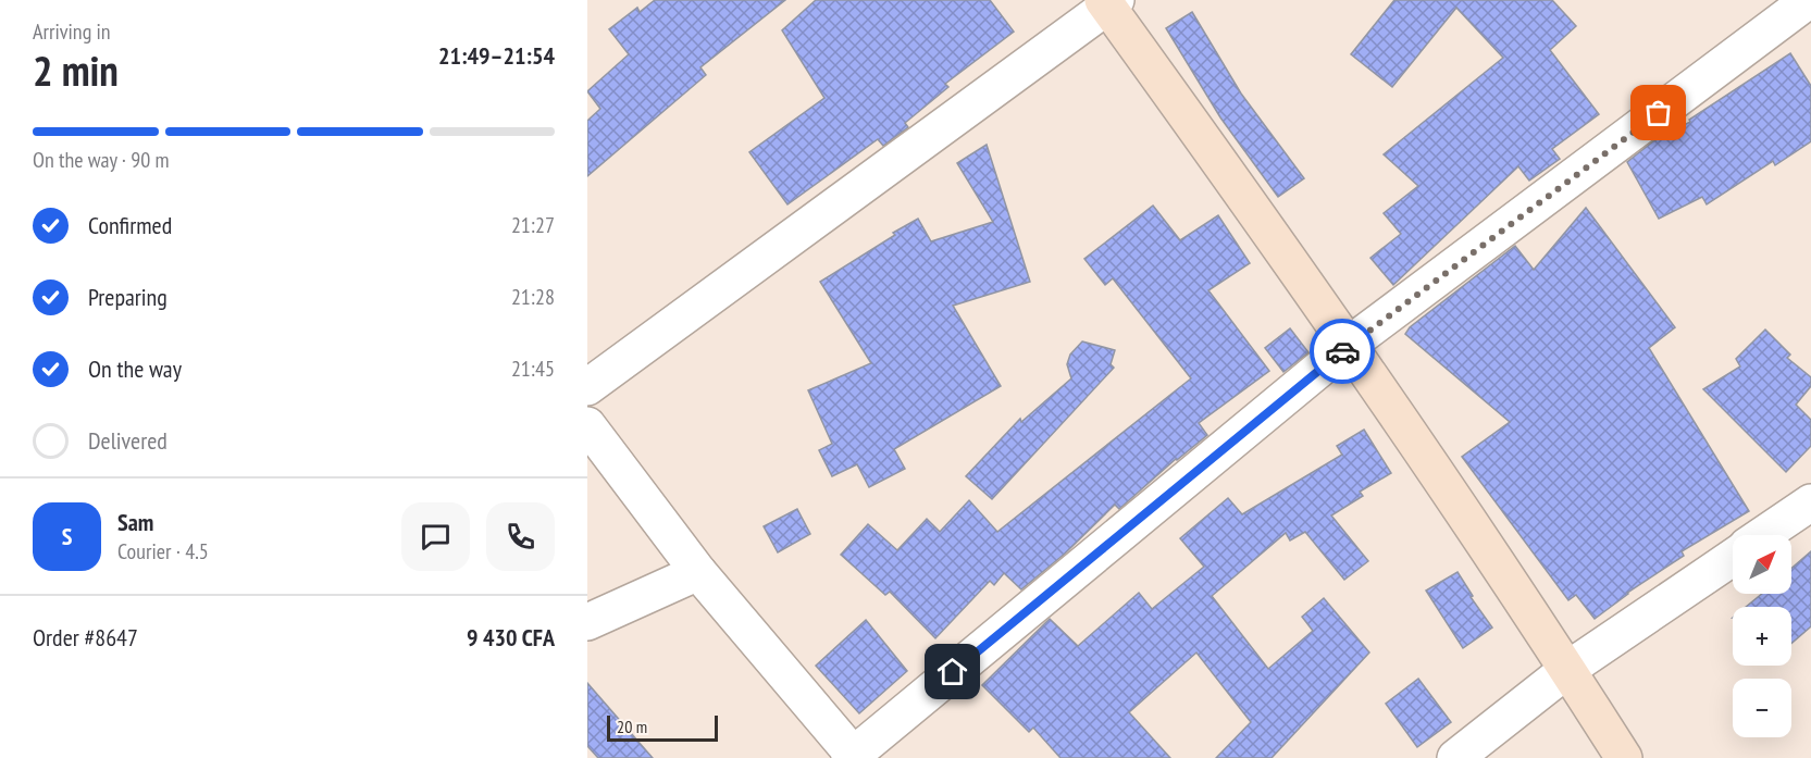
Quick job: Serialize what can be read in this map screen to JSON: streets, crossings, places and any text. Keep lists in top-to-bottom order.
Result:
{
  "scale_bar": "20 m",
  "north": "top right",
  "page": {
    "heading": ["2 min", "Arriving in", "21:49–21:54"],
    "panel": [
      "Sam",
      "Courier · 4.5",
      "Order #8647",
      "9 430 CFA"
    ],
    "bar": "On the way · 90 m",
    "list": [
      ["Confirmed", "21:27"],
      ["Preparing", "21:28"],
      ["On the way", "21:45"],
      "Delivered"
    ],
    "round": "S",
    "map_buttons": ["+", "−"],
    "scale": "20 m"
  }
}
